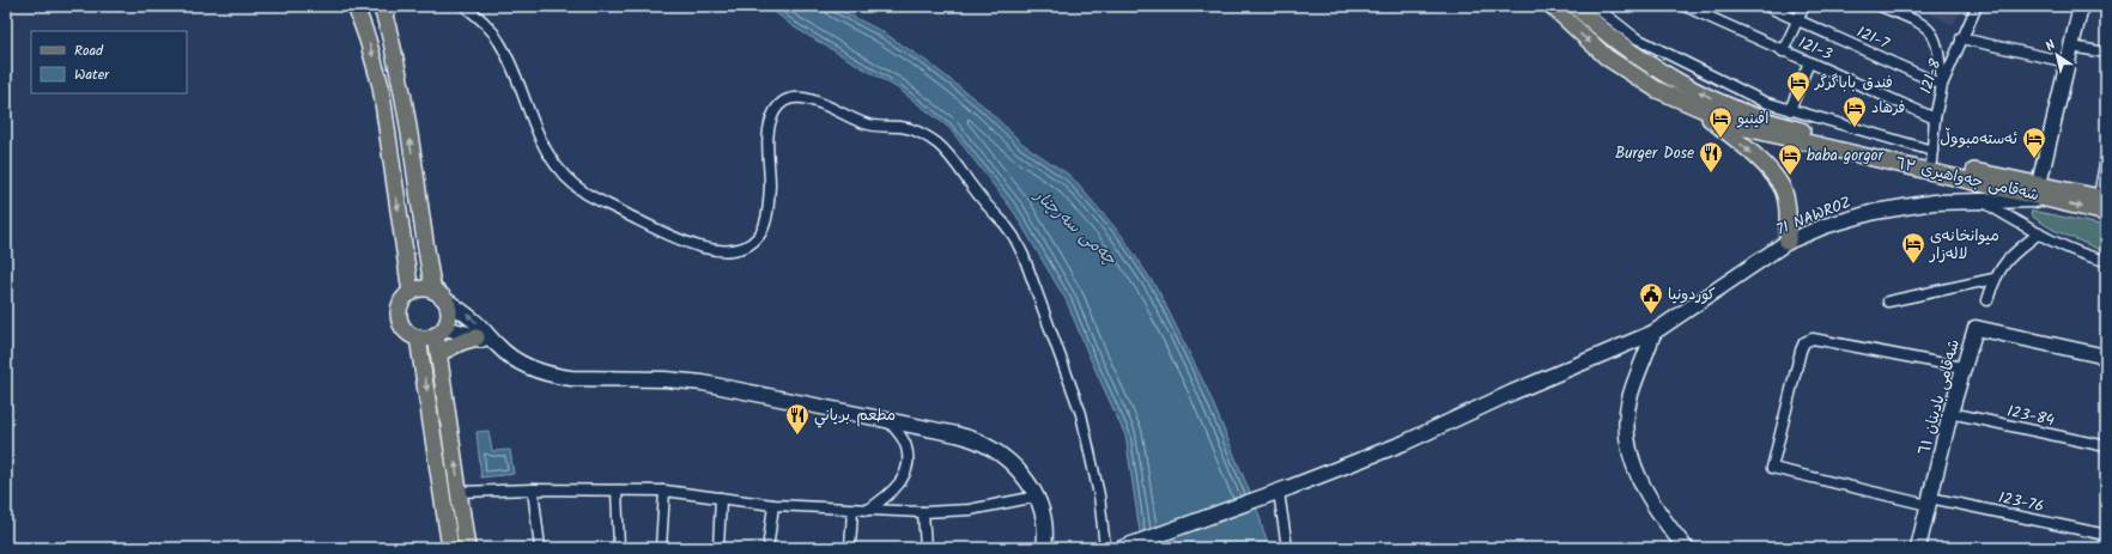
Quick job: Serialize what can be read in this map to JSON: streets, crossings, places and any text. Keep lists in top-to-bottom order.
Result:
{
  "streets": {
    "main road": ["شەقامی جەواهیری ٦٣", "71 NAWROZ", "شەقامی بادینان ٦١"],
    "street": [
      "121-7",
      "121-3",
      "121-8",
      "123-84",
      "123-76"
    ]
  },
  "crossings": [
    ["121-7", "121-8"],
    ["121-3", "121-8"],
    ["121-8", "شەقامی جەواهیری ٦٣"],
    ["شەقامی جەواهیری ٦٣", "71 NAWROZ"],
    ["شەقامی بادینان ٦١", "123-84"],
    ["شەقامی بادینان ٦١", "123-76"]
  ],
  "water": ["چەمی سەرچنار"],
  "places": {
    "hotel": [
      "فندق باباگرگر",
      "فرهاد",
      "افينيو",
      "ئەستەمبووڵ",
      "baba gorgor",
      "میوانخانەی لالەزار"
    ],
    "restaurant": ["Burger Dose", "مطعم برياني"],
    "public building": ["كوردونيا"]
  },
  "legend": ["Road", "Water"],
  "north": "top left"
}
